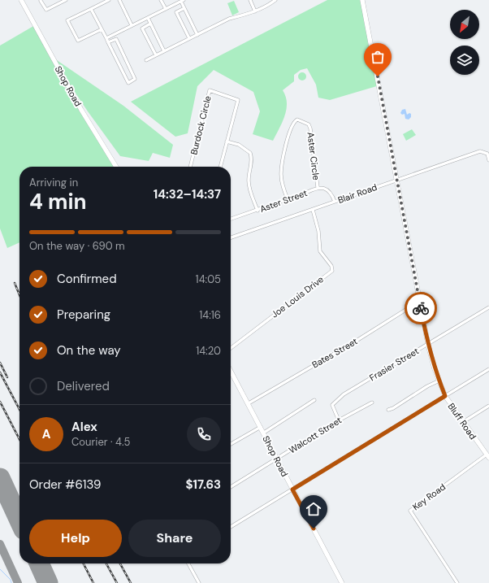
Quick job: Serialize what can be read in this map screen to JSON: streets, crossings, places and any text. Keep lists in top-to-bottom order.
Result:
{
  "streets": {
    "main road": ["Shop Road", "Bluff Road"],
    "street": [
      "Burdock Circle",
      "Aster Circle",
      "Blair Road",
      "Aster Street",
      "Joe Louis Drive",
      "Bates Street",
      "Frasier Street",
      "Walcott Street",
      "Key Road"
    ]
  },
  "crossings": [
    ["Shop Road", "Bates Street"],
    ["Shop Road", "Walcott Street"],
    ["Aster Circle", "Aster Street"],
    ["Blair Road", "Aster Street"],
    ["Blair Road", "Joe Louis Drive"],
    ["Blair Road", "Bluff Road"],
    ["Bates Street", "Bluff Road"],
    ["Frasier Street", "Bluff Road"],
    ["Frasier Street", "Walcott Street"],
    ["Bluff Road", "Key Road"]
  ],
  "north": "bottom left",
  "page": {
    "heading": ["4 min", "Arriving in", "14:32–14:37"],
    "panel": [
      "Alex",
      "Courier · 4.5",
      "Order #6139",
      "$17.63"
    ],
    "bar": "On the way · 690 m",
    "list": [
      ["Confirmed", "14:05"],
      ["Preparing", "14:16"],
      ["On the way", "14:20"],
      "Delivered"
    ],
    "round": "A",
    "buttons": ["Help", "Share"]
  }
}
